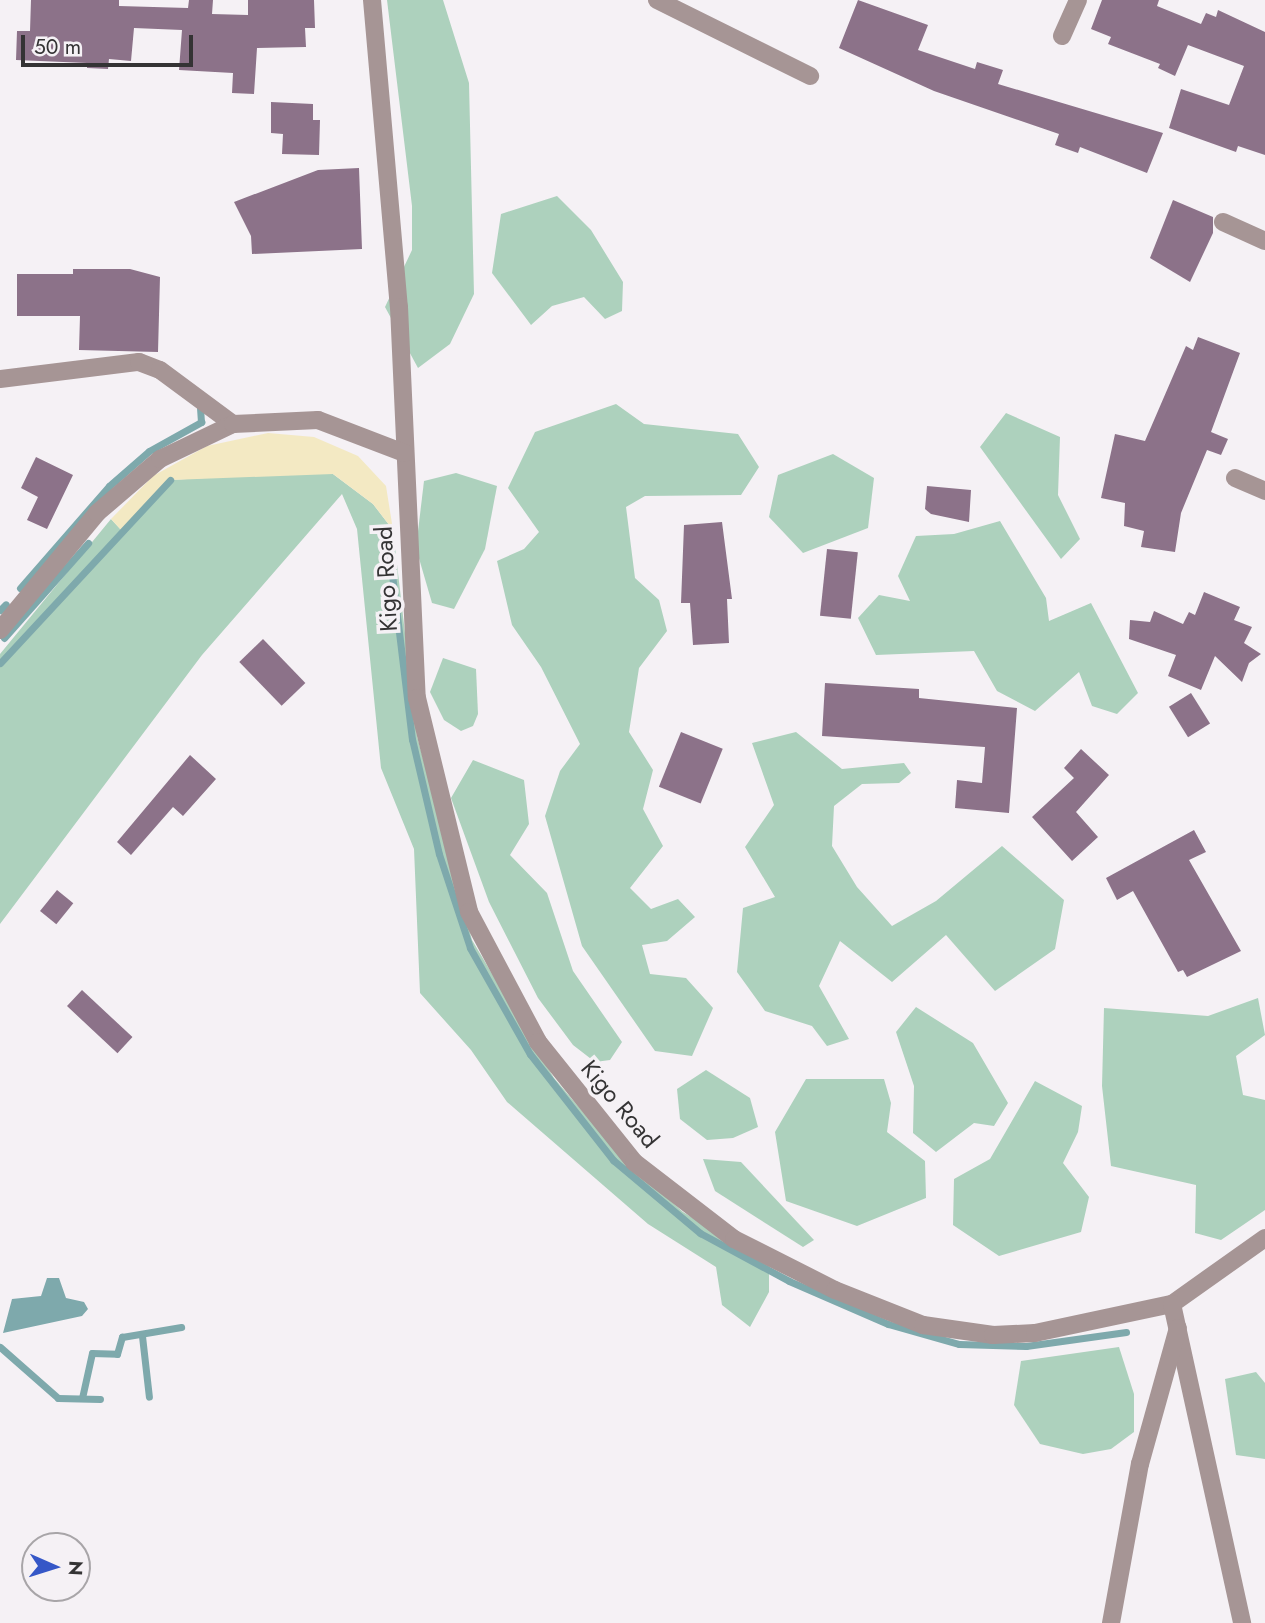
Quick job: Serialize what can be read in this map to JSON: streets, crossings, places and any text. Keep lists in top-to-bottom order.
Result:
{
  "streets": {
    "street": ["Kigo Road"]
  },
  "scale_bar": "50 m",
  "north": "right"
}
